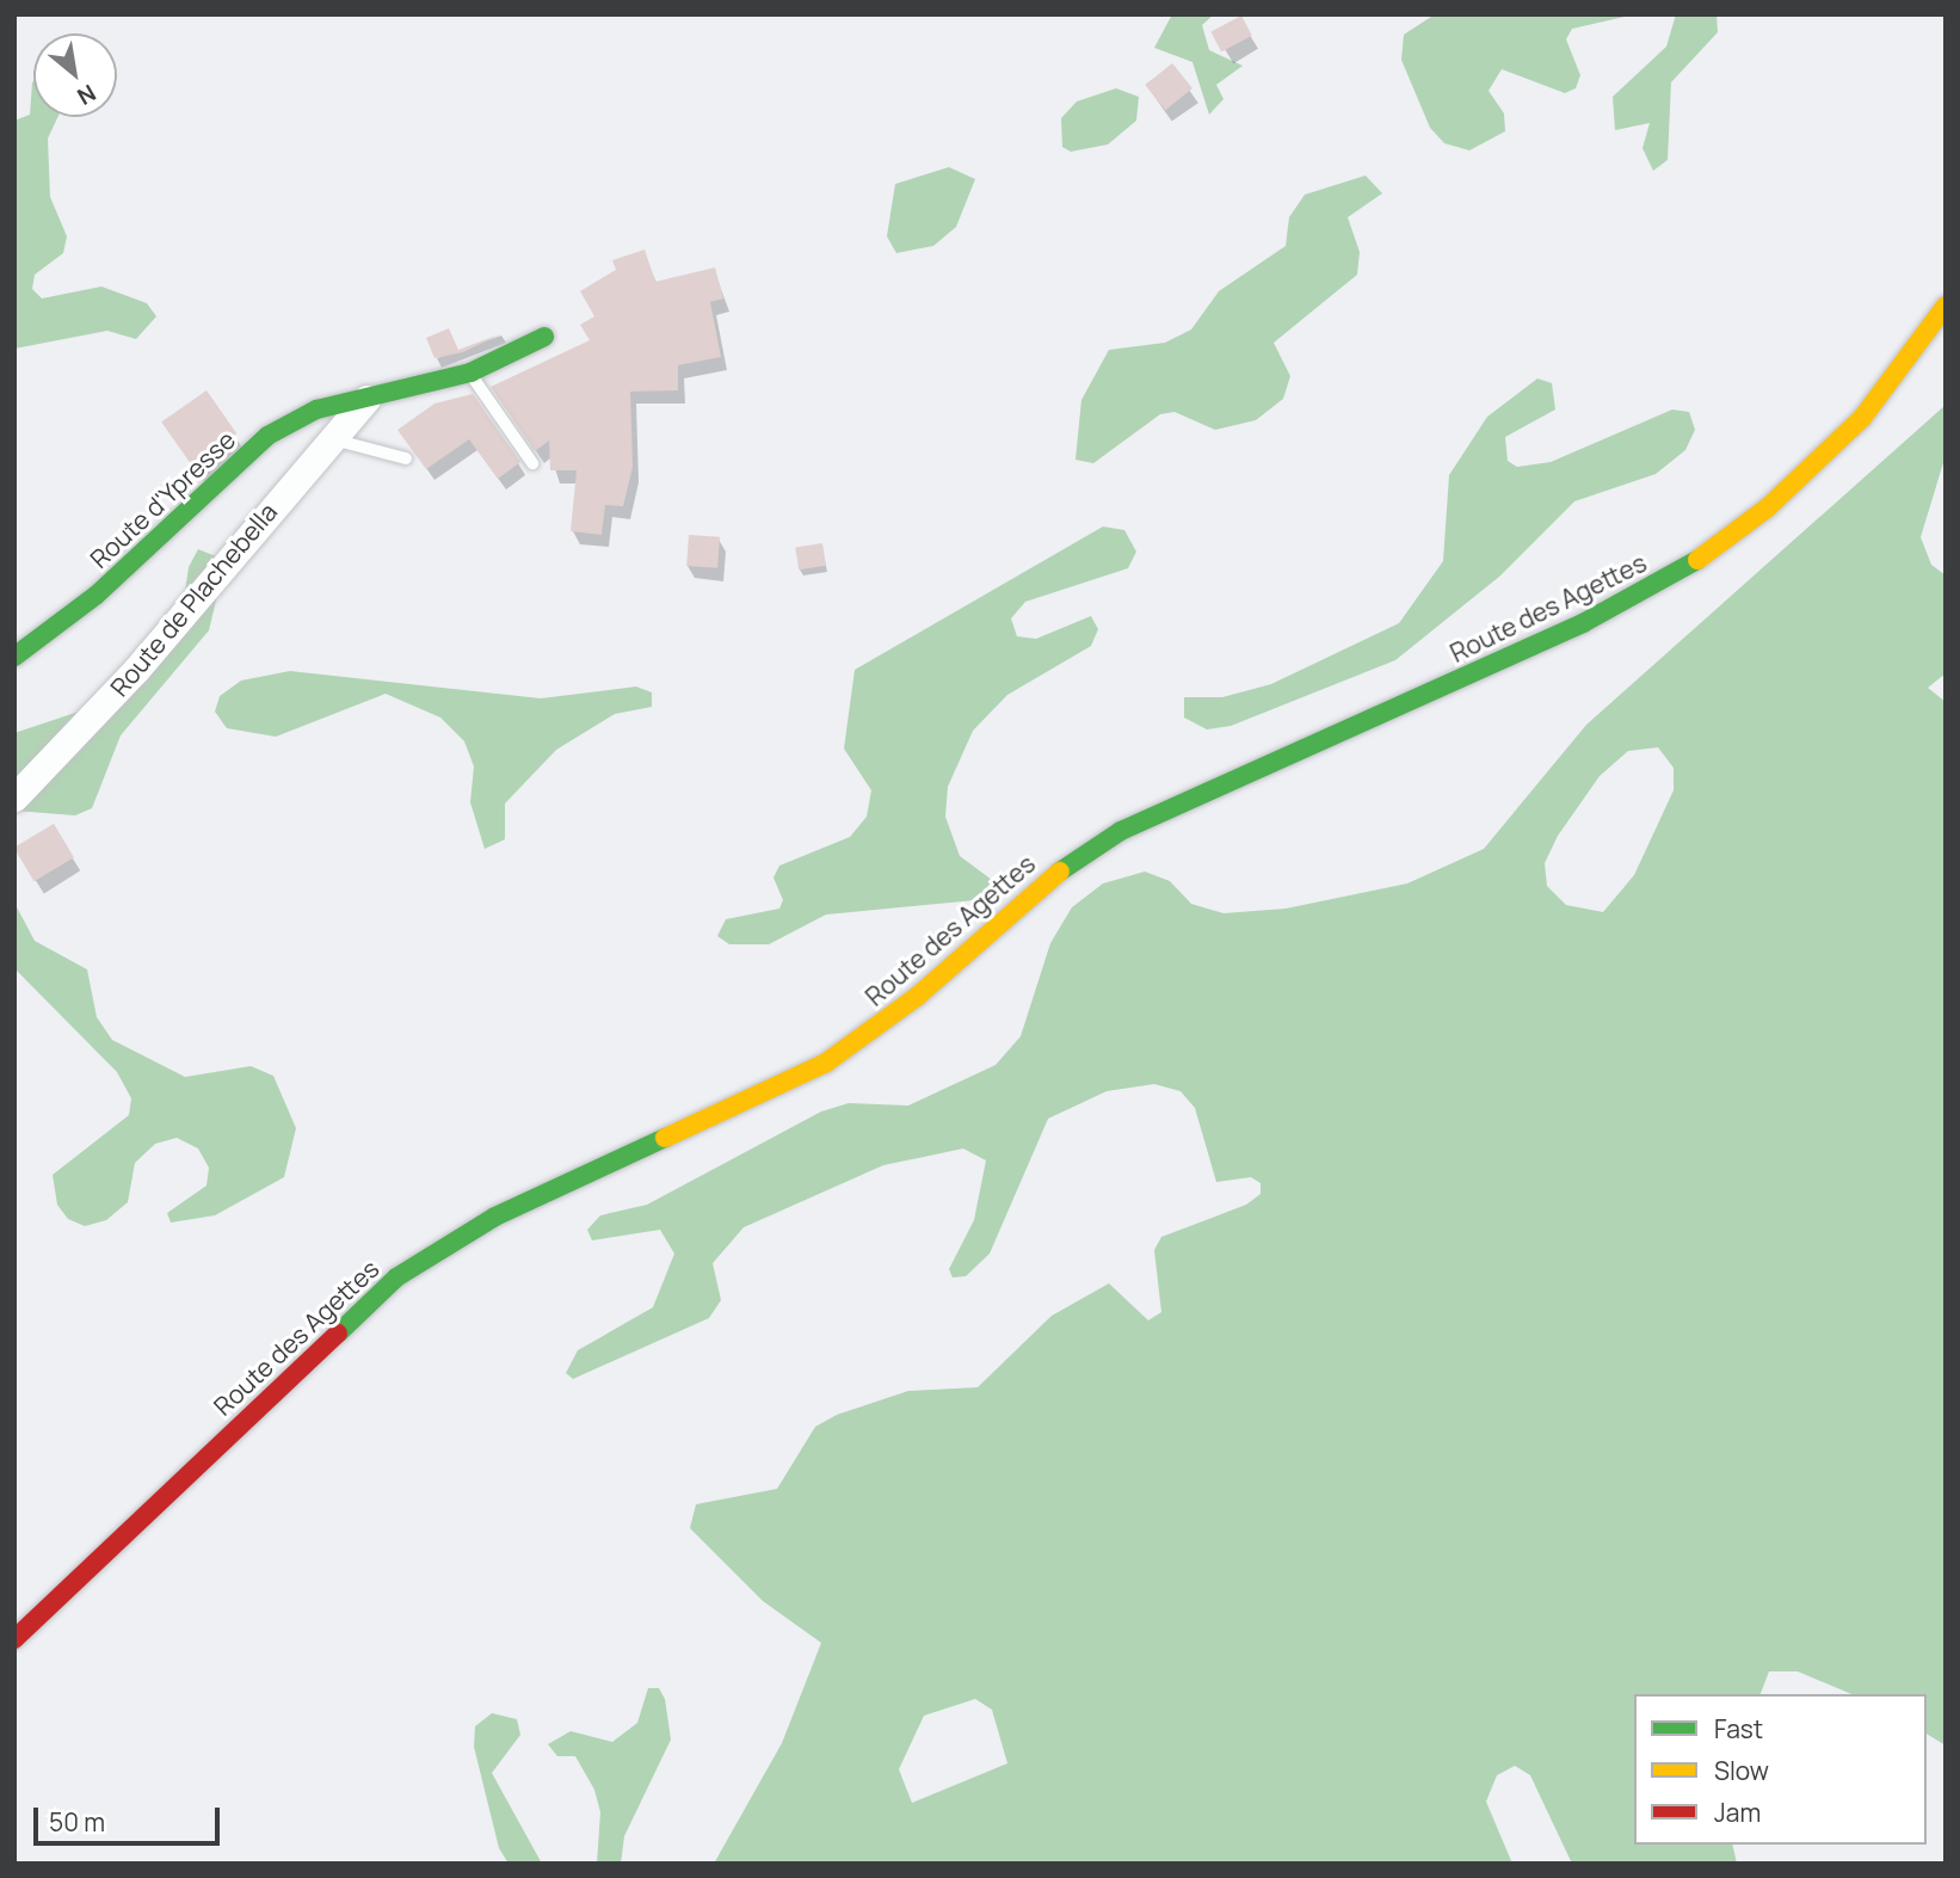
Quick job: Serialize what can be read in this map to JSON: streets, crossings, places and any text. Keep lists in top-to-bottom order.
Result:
{
  "streets": {
    "street": ["Route d'Ypresse", "Route de Plachebella", "Route des Agettes"]
  },
  "crossings": [
    ["Route d'Ypresse", "Route de Plachebella"]
  ],
  "legend": ["Fast", "Slow", "Jam"],
  "scale_bar": "50 m",
  "north": "bottom right"
}
